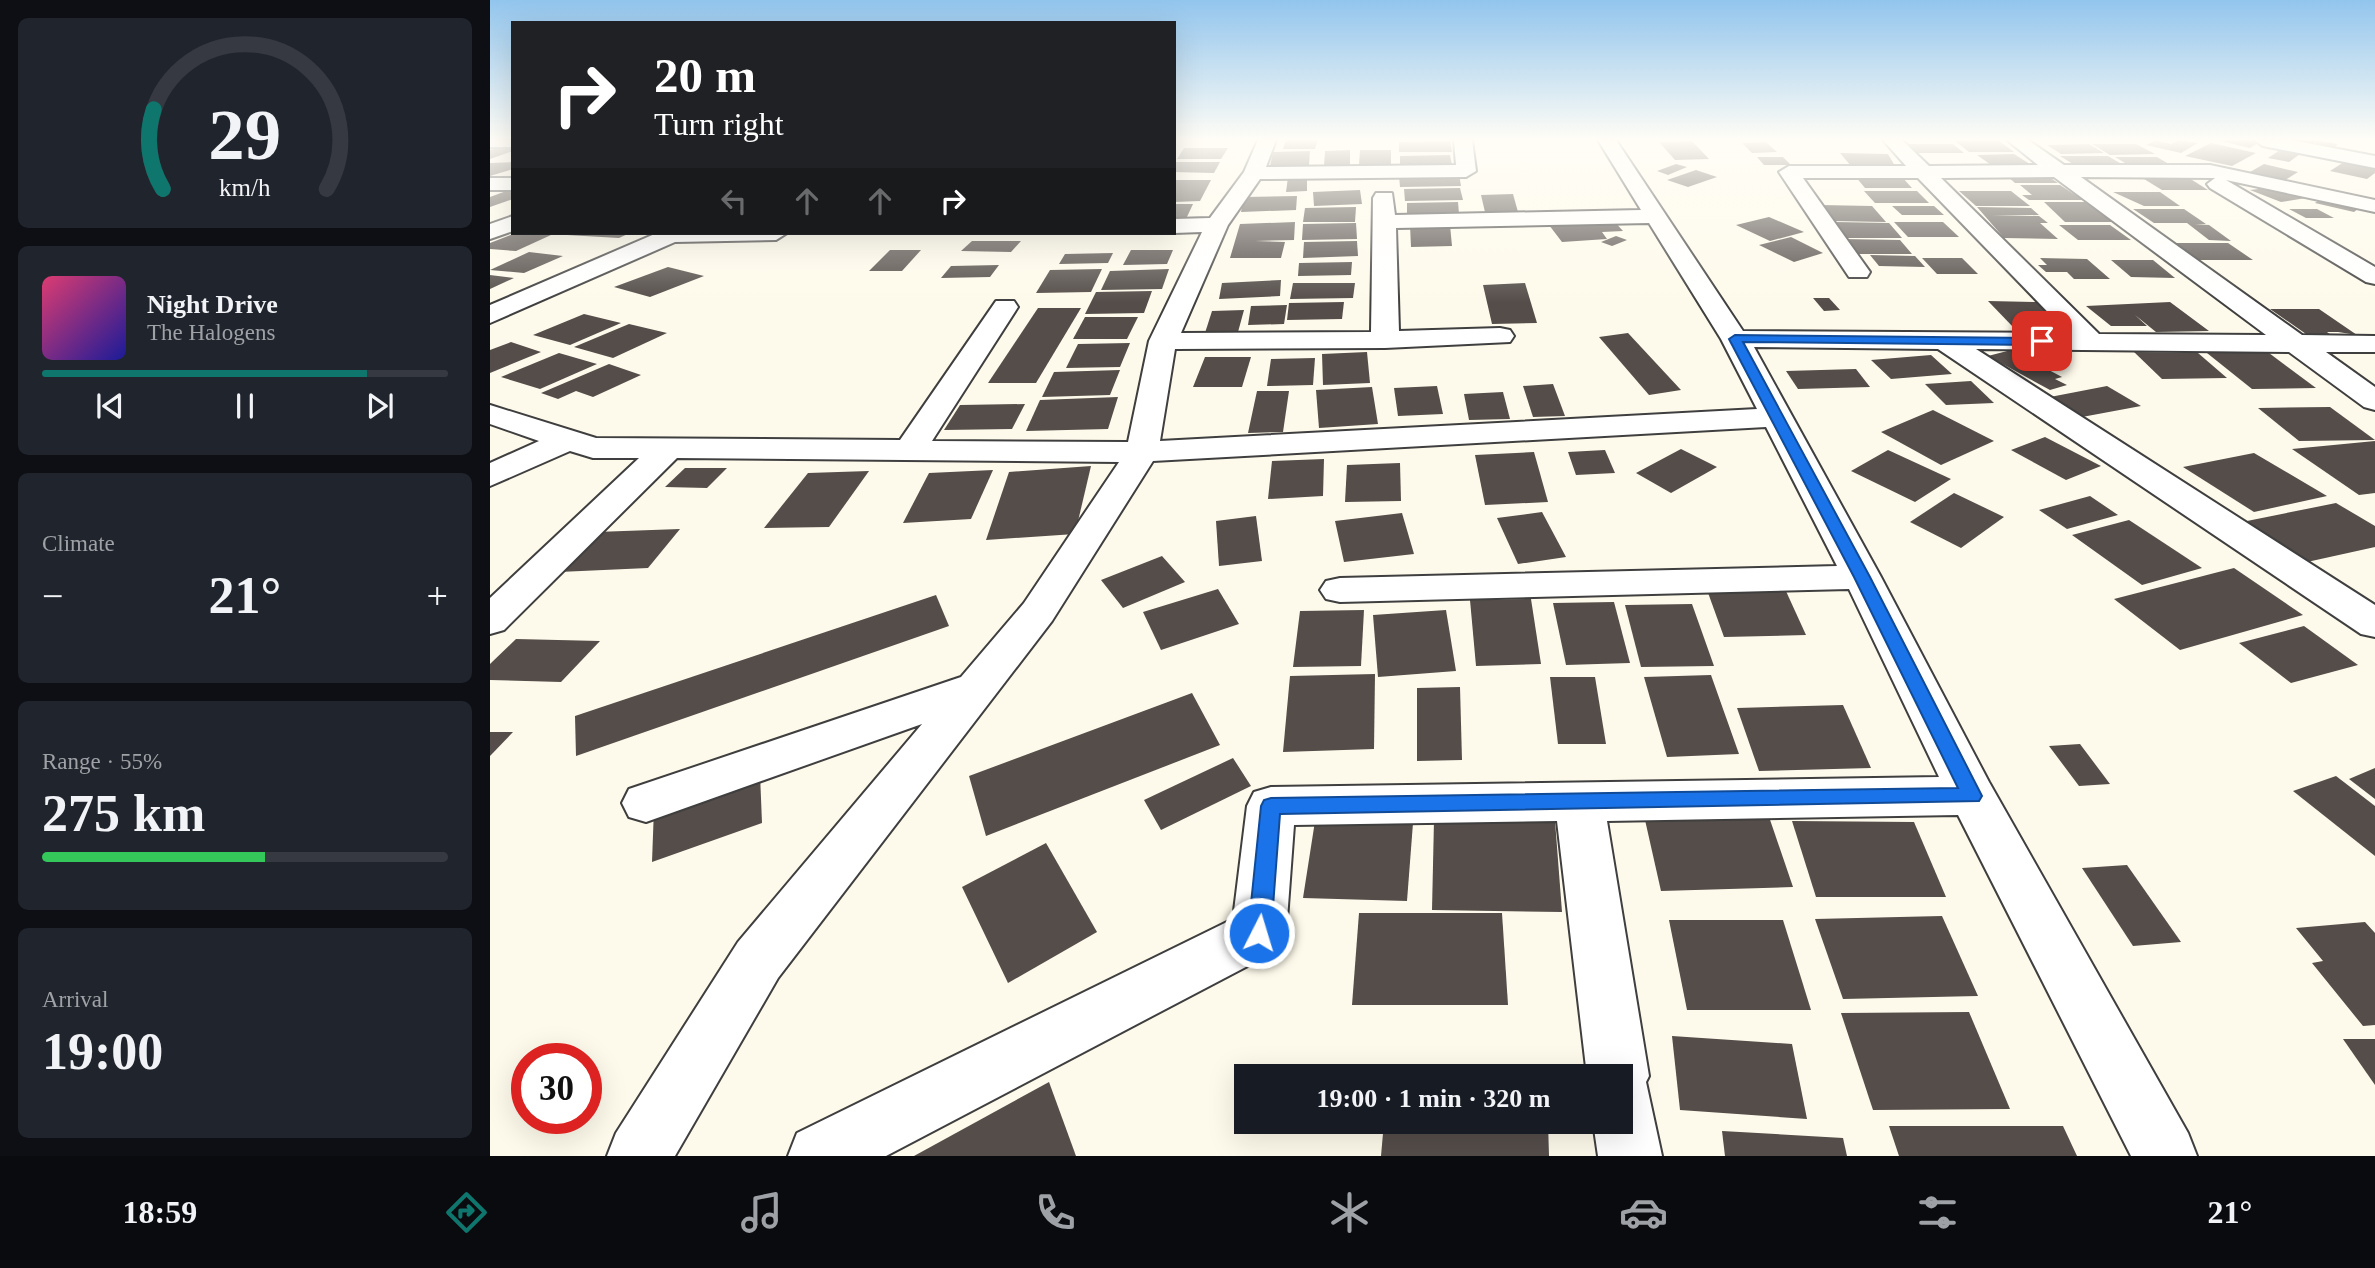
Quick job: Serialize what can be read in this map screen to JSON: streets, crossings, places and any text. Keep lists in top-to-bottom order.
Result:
{
  "page": {
    "turn": ["20 m", "Turn right"],
    "song": ["Night Drive", "The Halogens"],
    "tile": [
      "Climate",
      ["Range · 55%", "275 km"],
      ["Arrival", "19:00"]
    ],
    "heat": ["−", "21°", "+"],
    "limit": "30",
    "trip": "19:00 · 1 min · 320 m",
    "tabs": ["18:59", "21°"],
    "gauge": ["29", "km/h"]
  }
}
